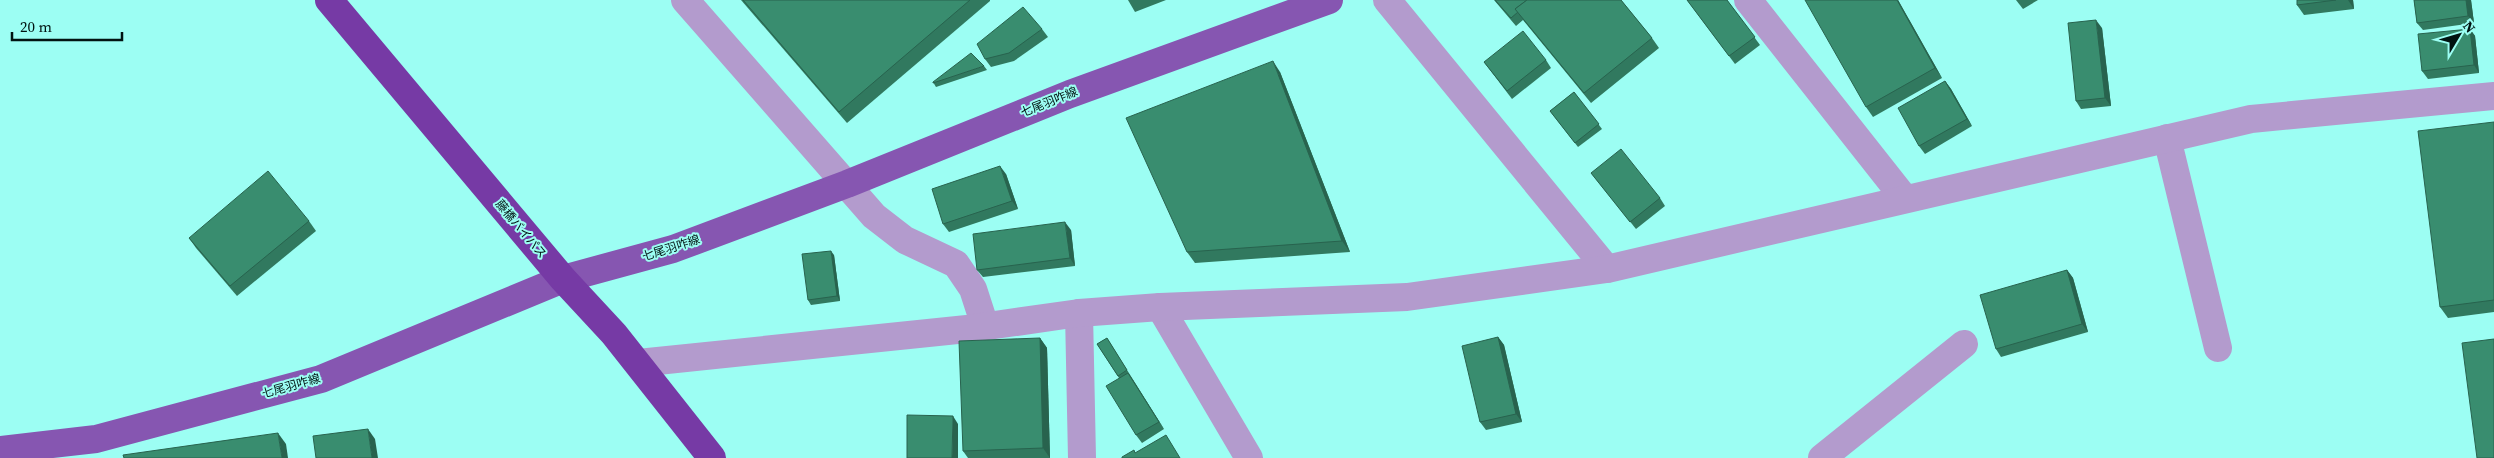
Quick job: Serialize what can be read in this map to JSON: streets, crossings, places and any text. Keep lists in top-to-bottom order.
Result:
{
  "streets": {
    "highway": ["藤橋バイパス"],
    "main road": ["七尾羽咋線"]
  },
  "crossings": [
    ["七尾羽咋線", "藤橋バイパス"]
  ],
  "scale_bar": "20 m",
  "north": "top right"
}
